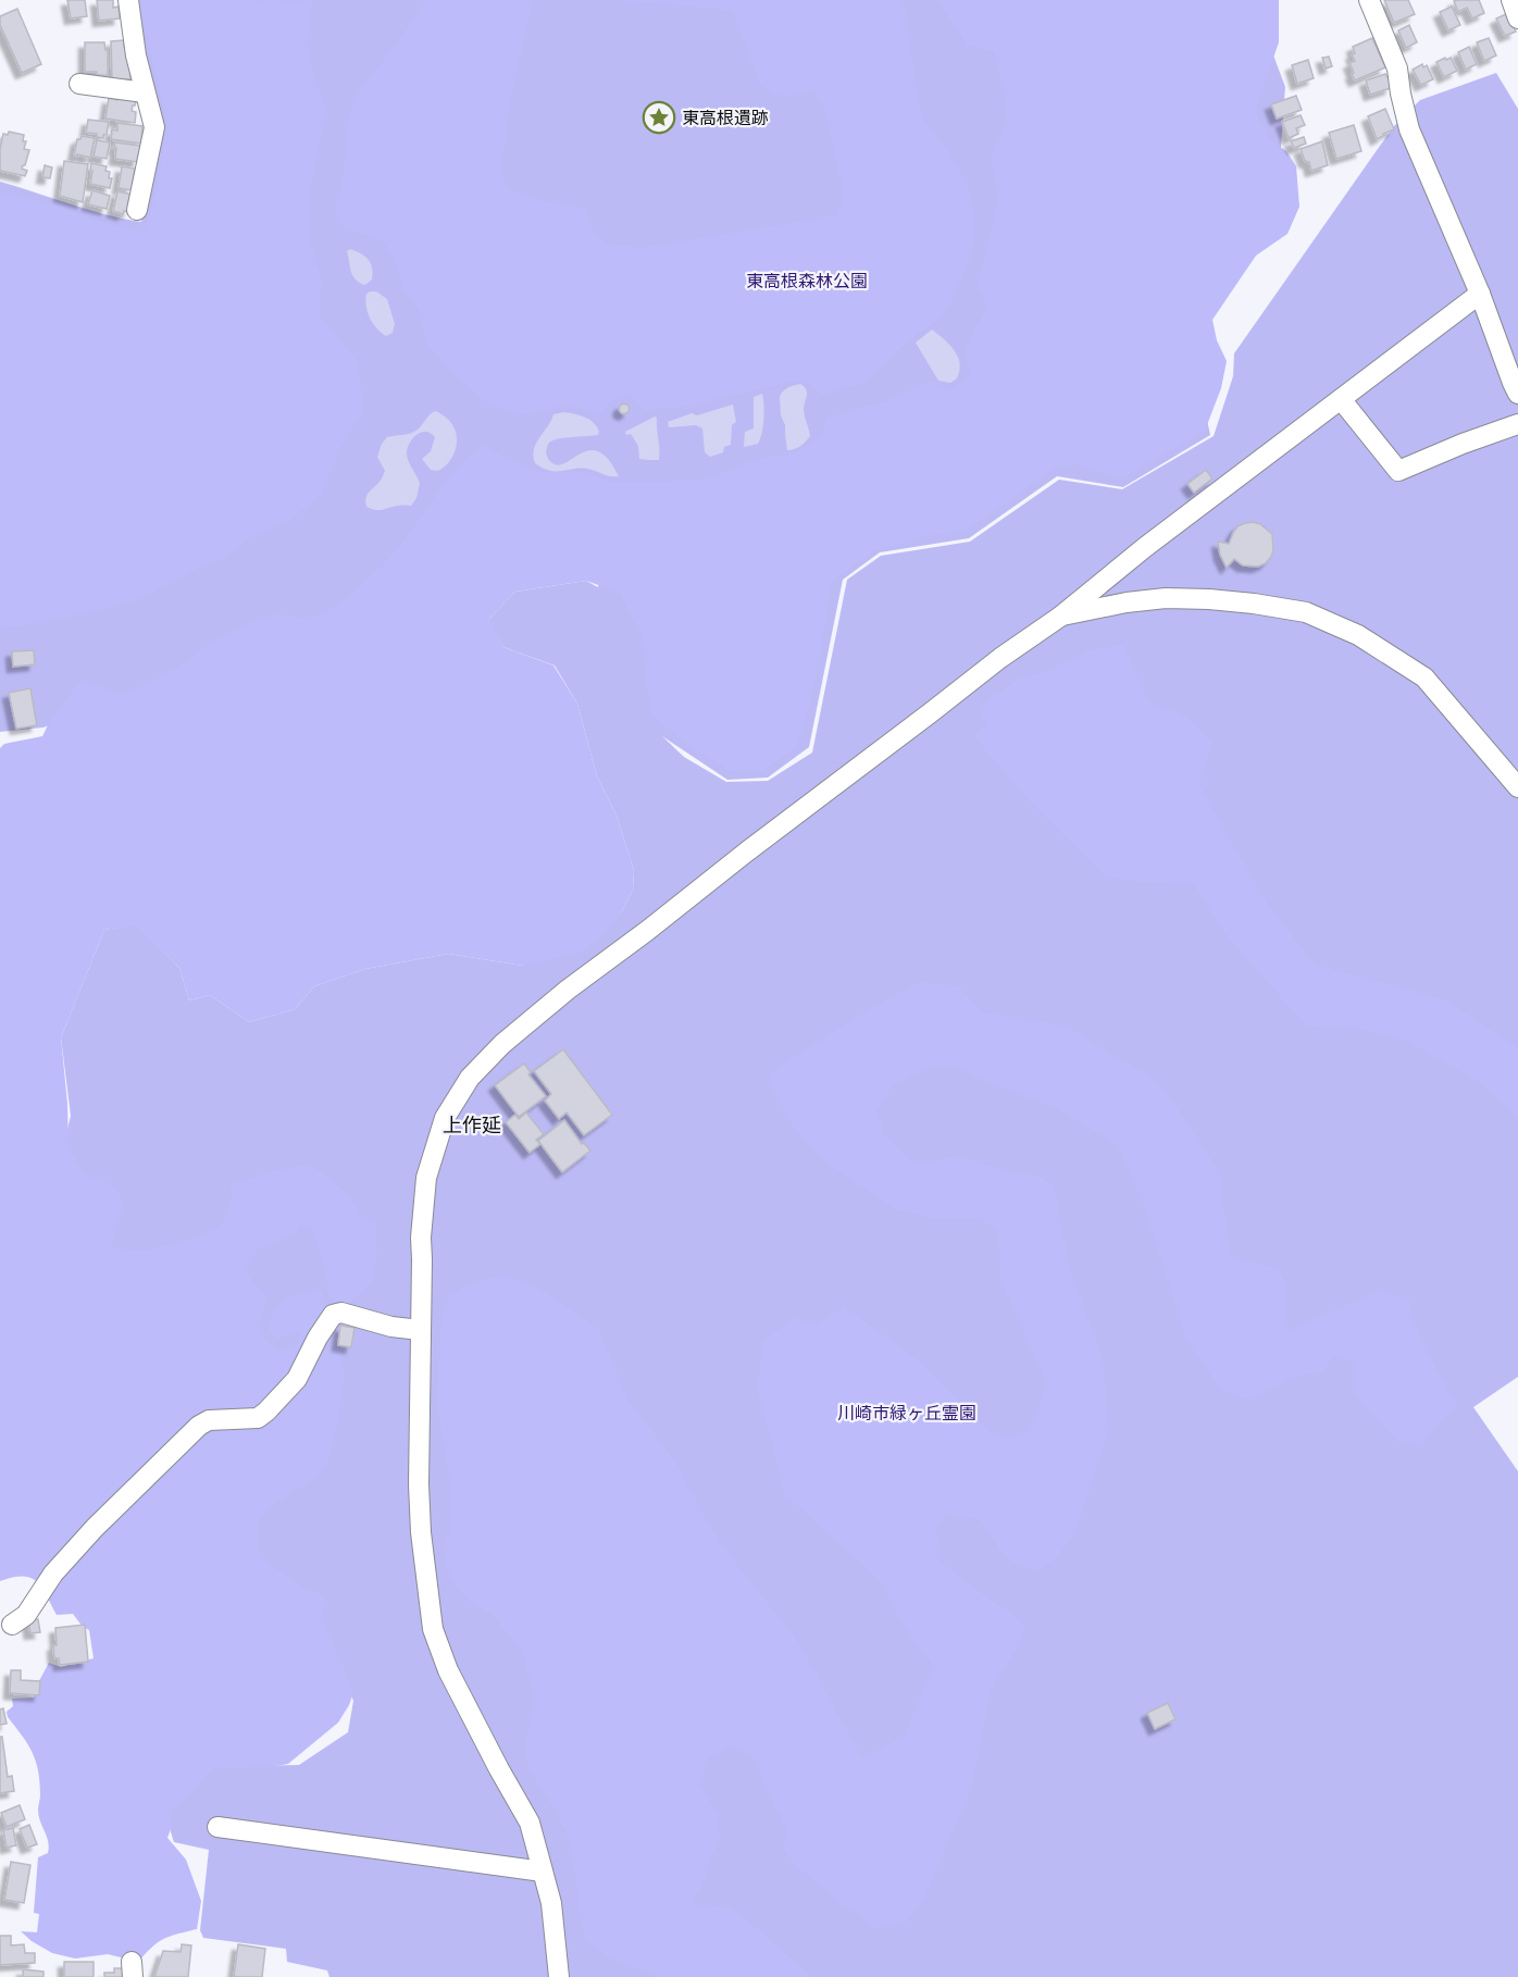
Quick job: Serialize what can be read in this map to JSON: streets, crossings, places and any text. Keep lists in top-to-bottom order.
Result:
{
  "districts": ["上作延"],
  "parks": ["東高根森林公園", "川崎市緑ヶ丘霊園"],
  "places": {
    "place": ["東高根遺跡"]
  }
}
